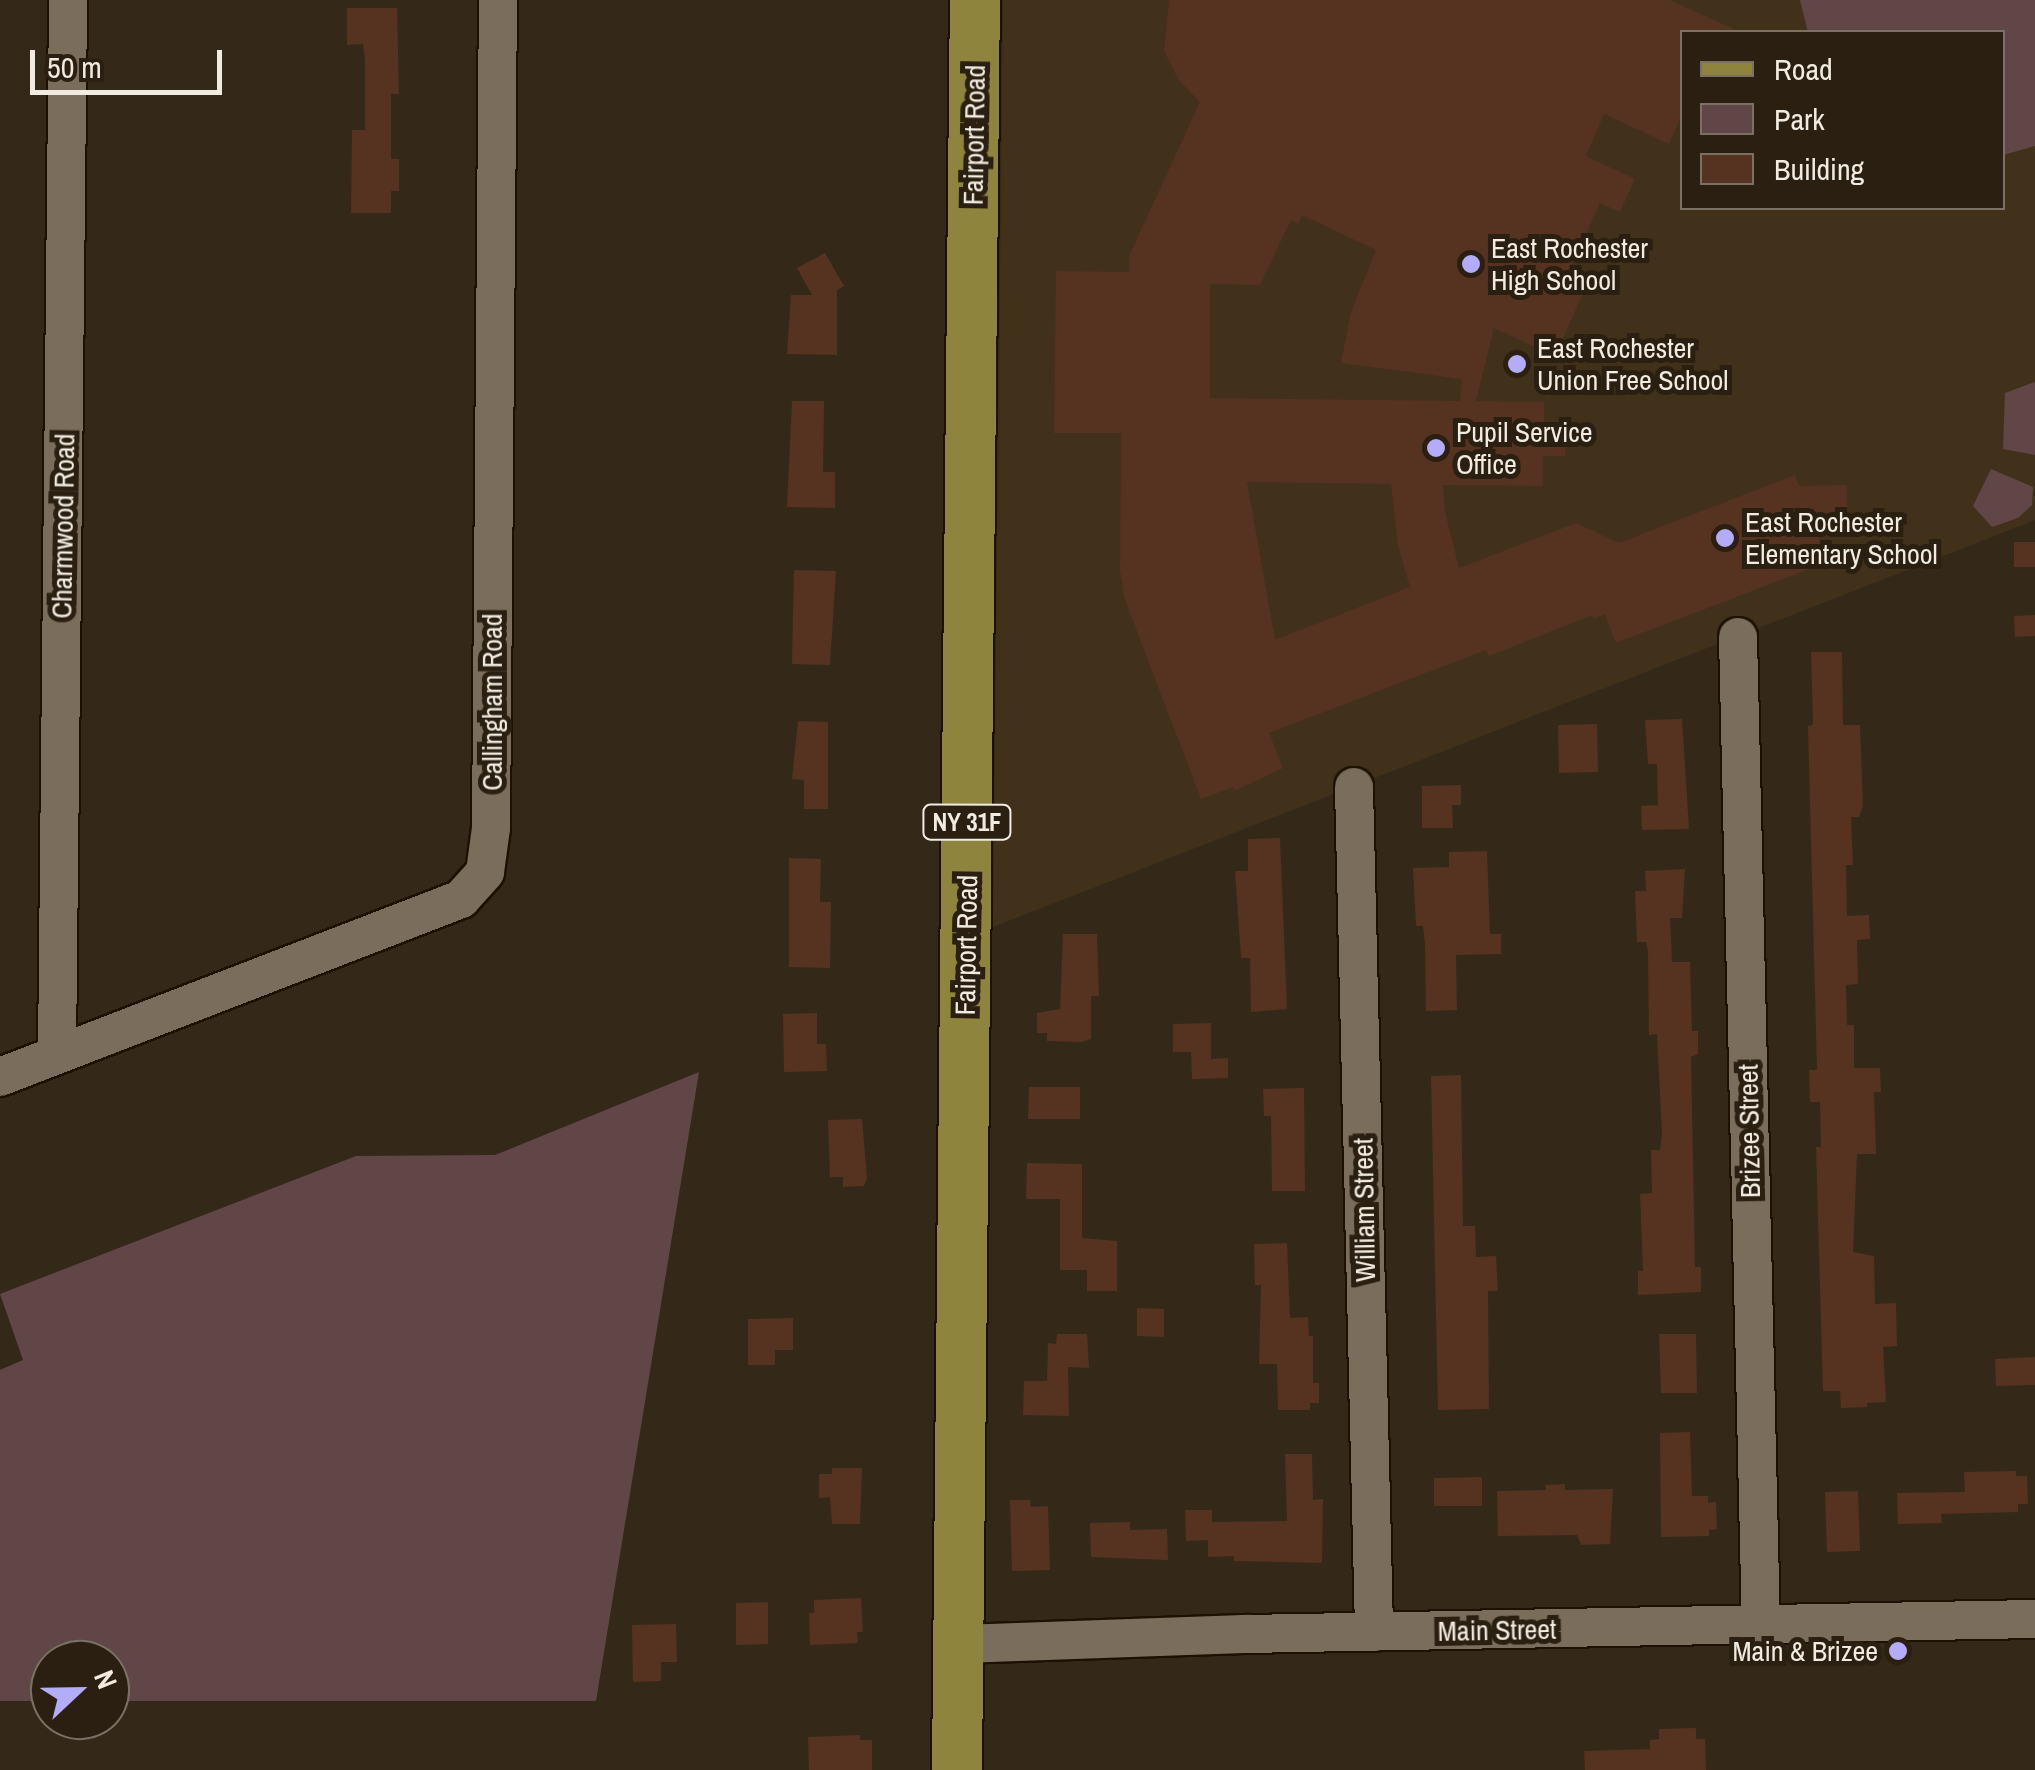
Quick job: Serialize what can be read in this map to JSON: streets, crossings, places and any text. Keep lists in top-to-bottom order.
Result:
{
  "streets": {
    "main road": ["Fairport Road", "NY 31F"],
    "street": [
      "Charmwood Road",
      "Callingham Road",
      "Brizee Street",
      "William Street",
      "Main Street"
    ]
  },
  "crossings": [
    ["Fairport Road", "Main Street"],
    ["Charmwood Road", "Callingham Road"],
    ["Brizee Street", "Main Street"],
    ["William Street", "Main Street"]
  ],
  "places": [
    "East Rochester High School",
    "East Rochester Union Free School",
    "Pupil Service Office",
    "East Rochester Elementary School",
    "Main & Brizee"
  ],
  "legend": ["Road", "Park", "Building"],
  "scale_bar": "50 m",
  "north": "right"
}
